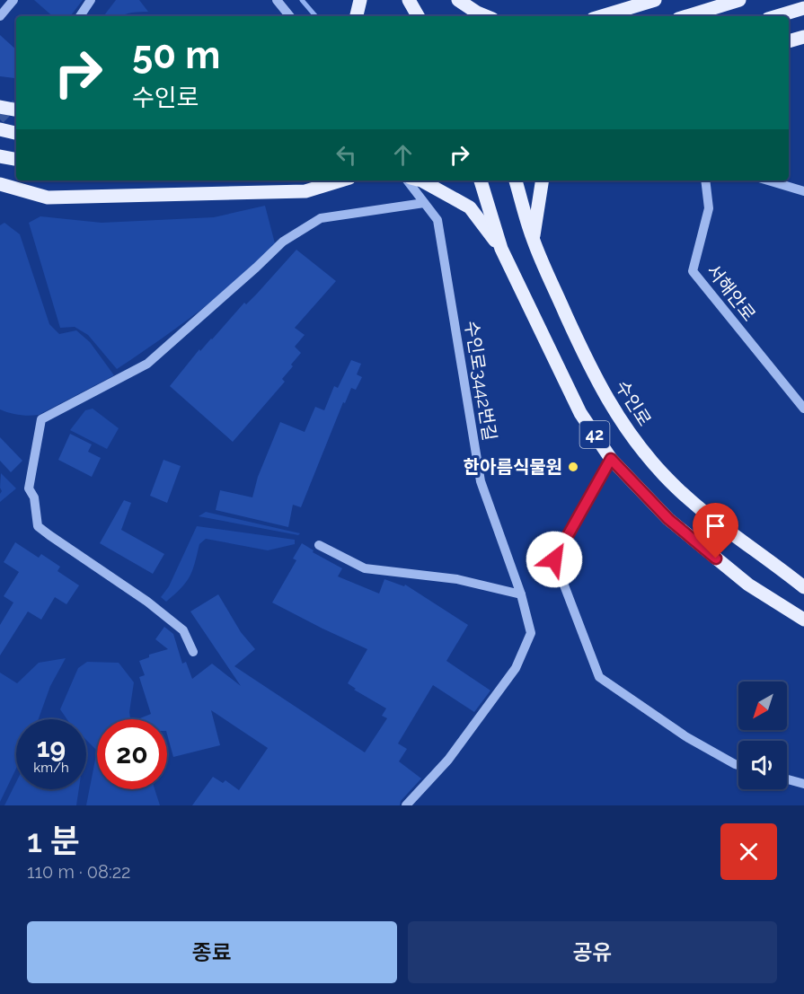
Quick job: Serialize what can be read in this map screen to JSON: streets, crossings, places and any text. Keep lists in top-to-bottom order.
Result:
{
  "streets": {
    "main road": ["수인로", "42"],
    "street": ["서해안로", "수인로3442번길"]
  },
  "places": ["한아름식물원"],
  "north": "bottom left",
  "page": {
    "turn": ["50 m", "수인로"],
    "speed": "19 km/h",
    "limit": "20",
    "heading": ["1 분", "110 m · 08:22"],
    "buttons": ["종료", "공유"]
  }
}
